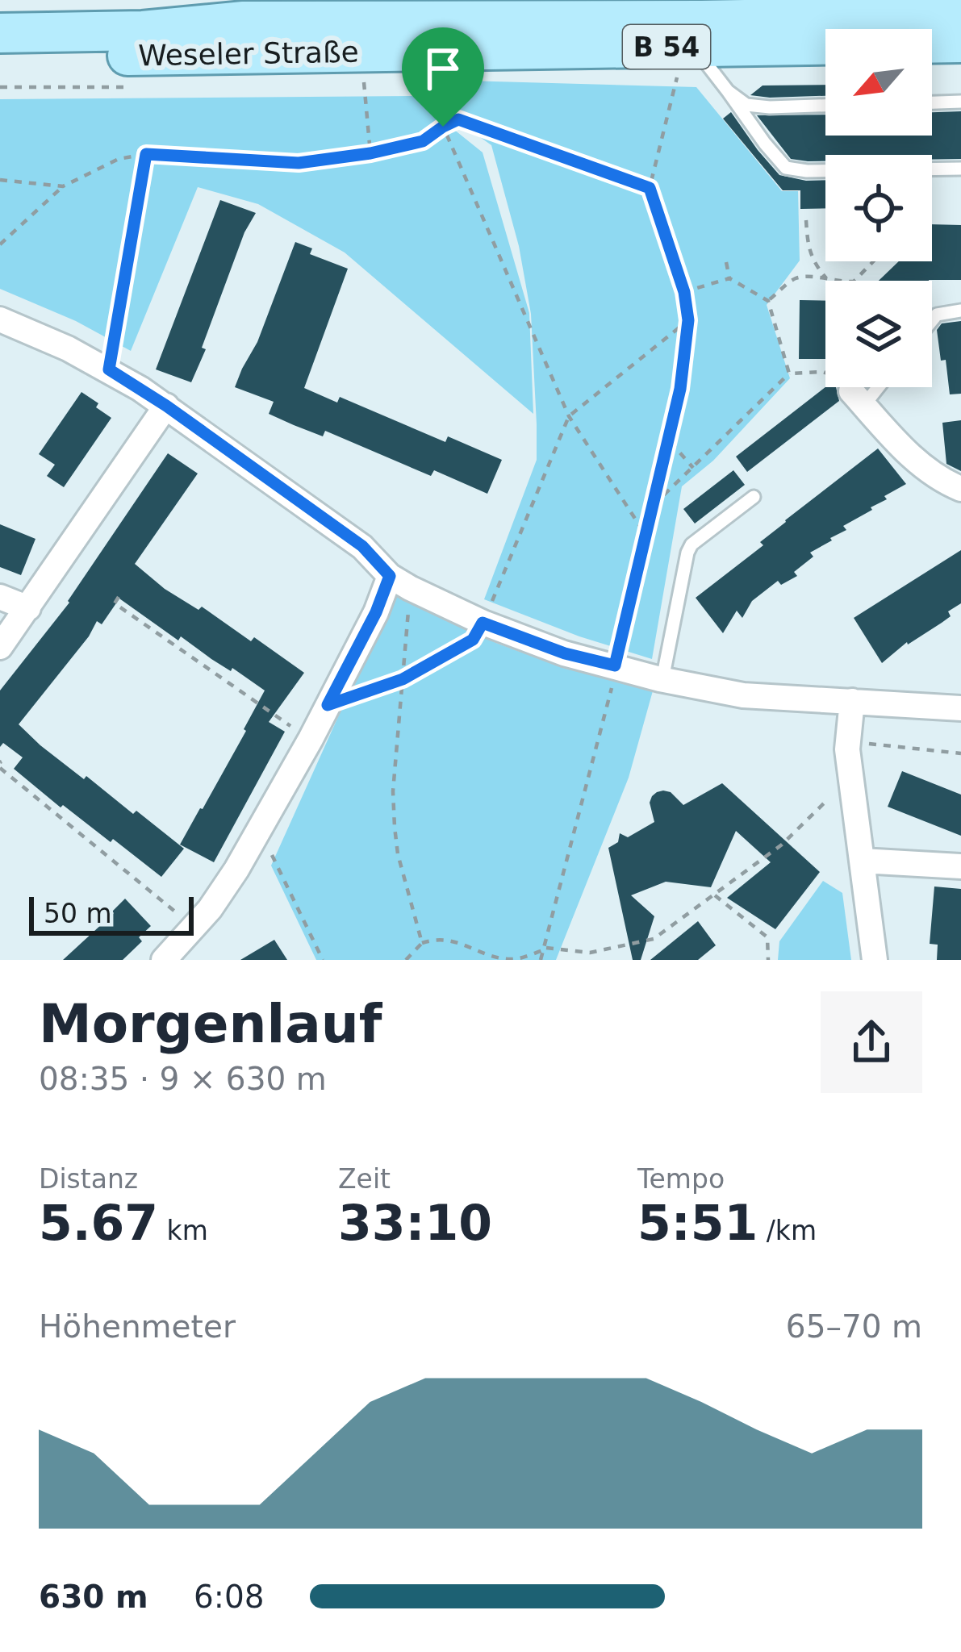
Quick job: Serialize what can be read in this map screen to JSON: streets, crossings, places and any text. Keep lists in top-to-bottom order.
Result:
{
  "streets": {
    "main road": ["B 54", "Weseler Straße"]
  },
  "scale_bar": "50 m",
  "north": "bottom left",
  "page": {
    "scale": "50 m",
    "heading": ["Morgenlauf", "08:35 · 9 × 630 m"],
    "stats": [
      ["Distanz", "5.67 km"],
      ["Zeit", "33:10"],
      ["Tempo", "5:51 /km"]
    ],
    "chart": ["Höhenmeter", "65–70 m"],
    "list": [
      {
        "name": "630 m",
        "note": "6:08"
      }
    ]
  }
}
